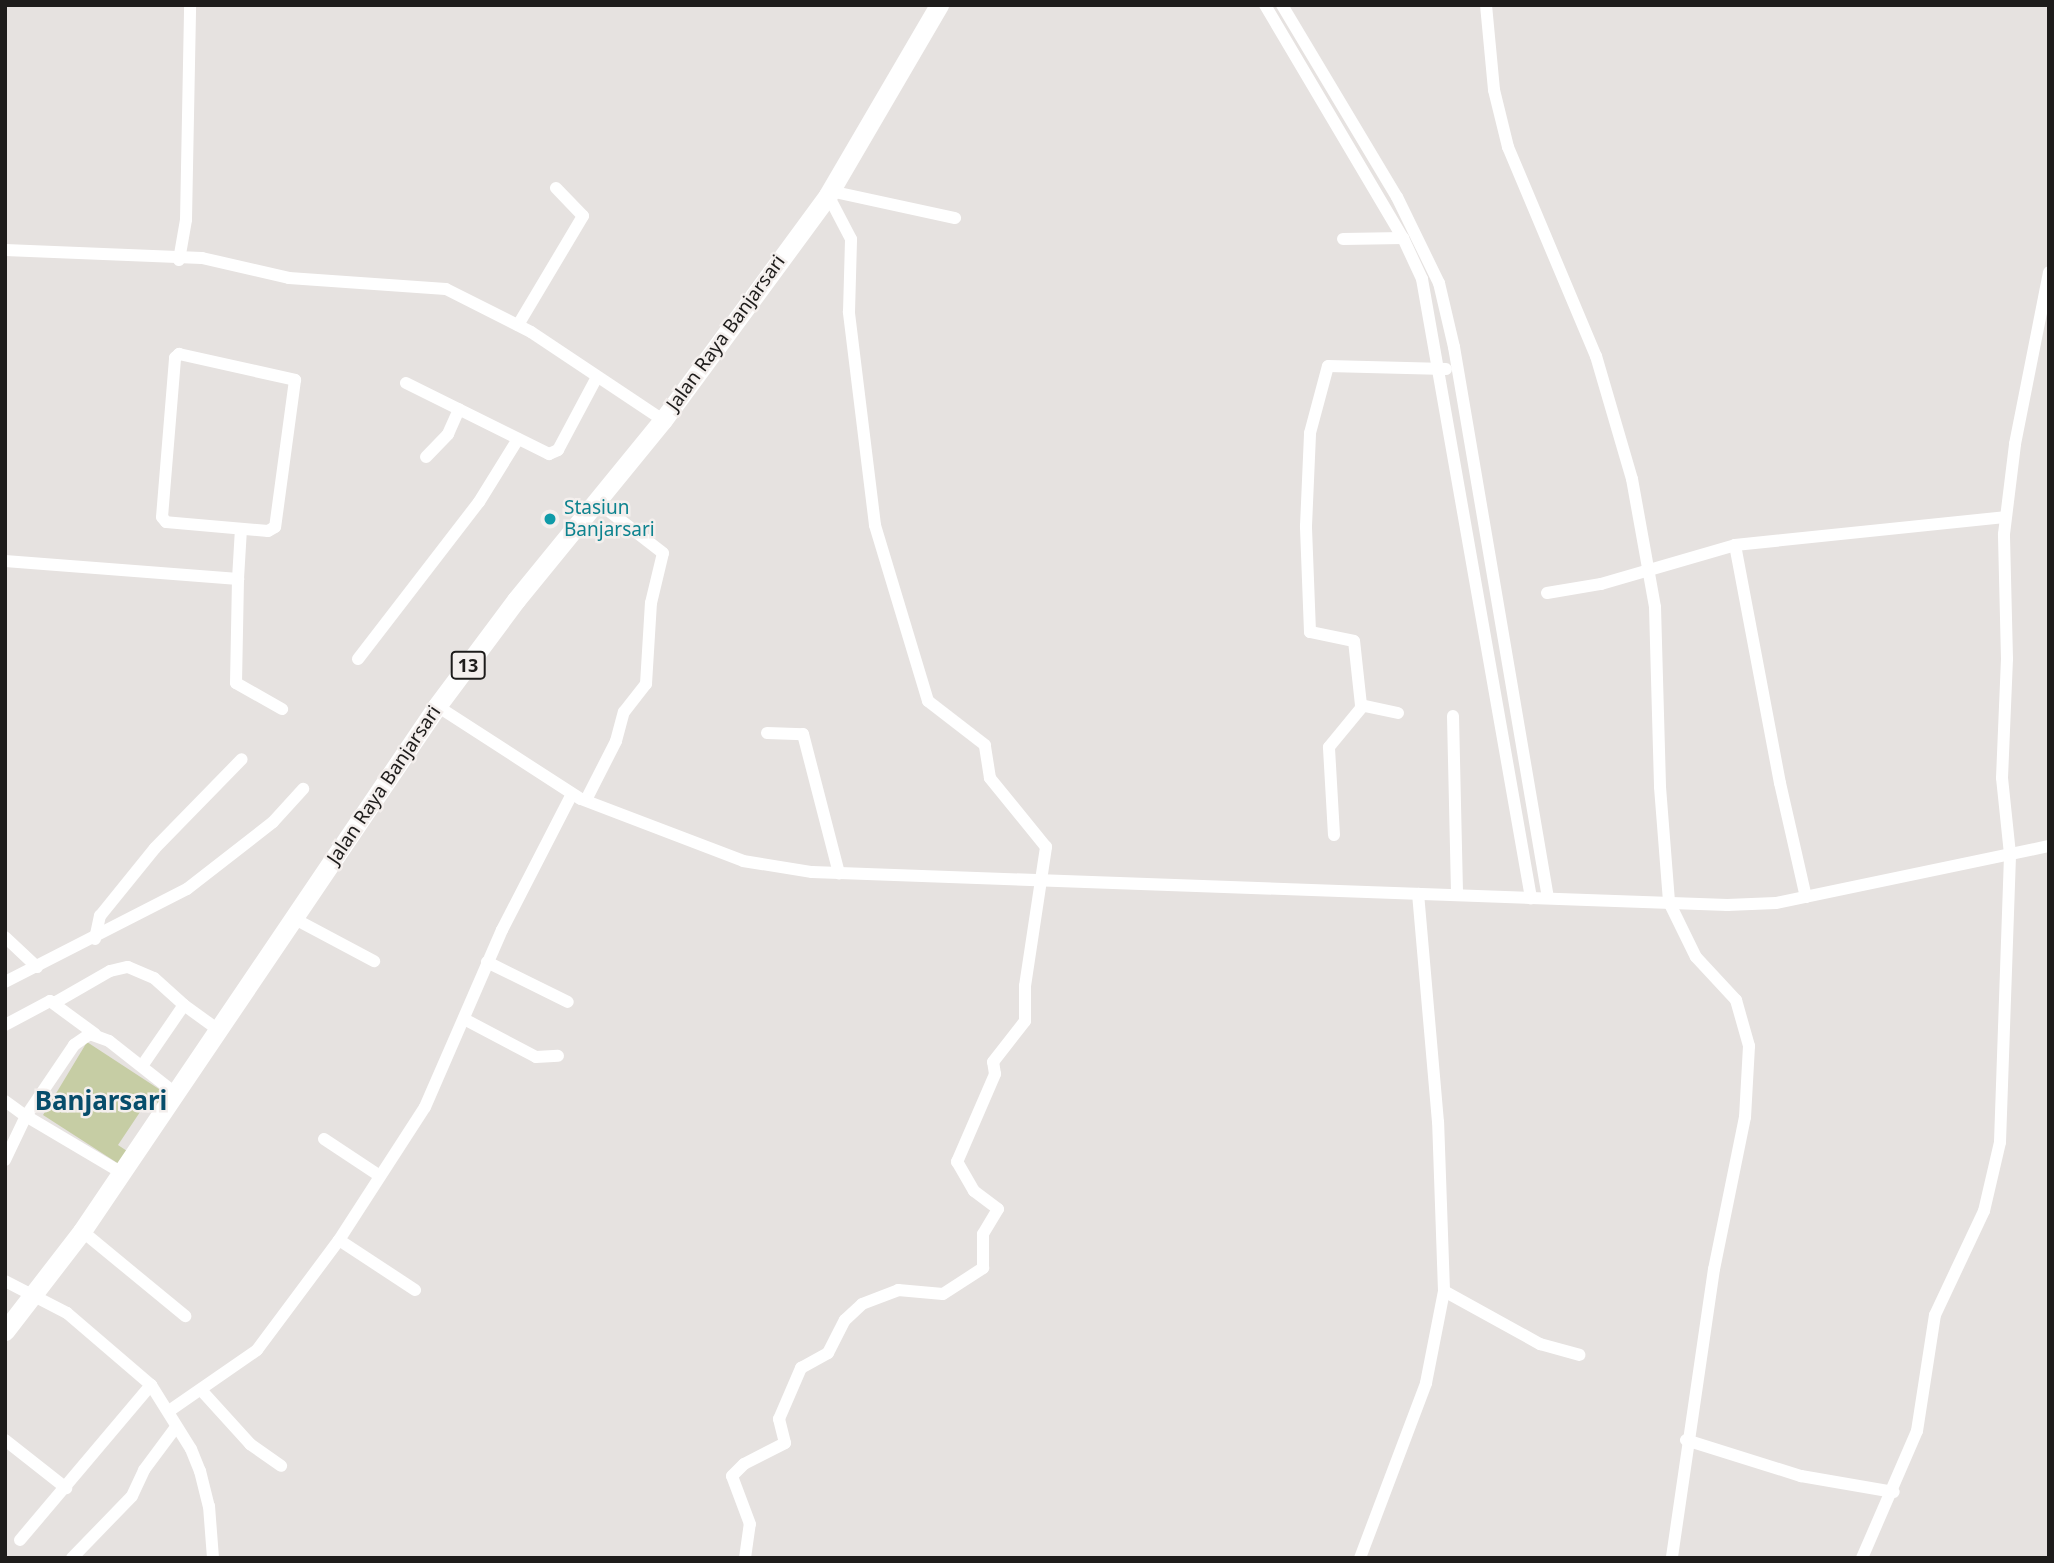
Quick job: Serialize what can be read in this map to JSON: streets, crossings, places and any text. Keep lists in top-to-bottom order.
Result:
{
  "streets": {
    "highway": ["Jalan Raya Banjarsari", "13"]
  },
  "districts": ["Banjarsari"],
  "places": ["Stasiun Banjarsari"]
}
